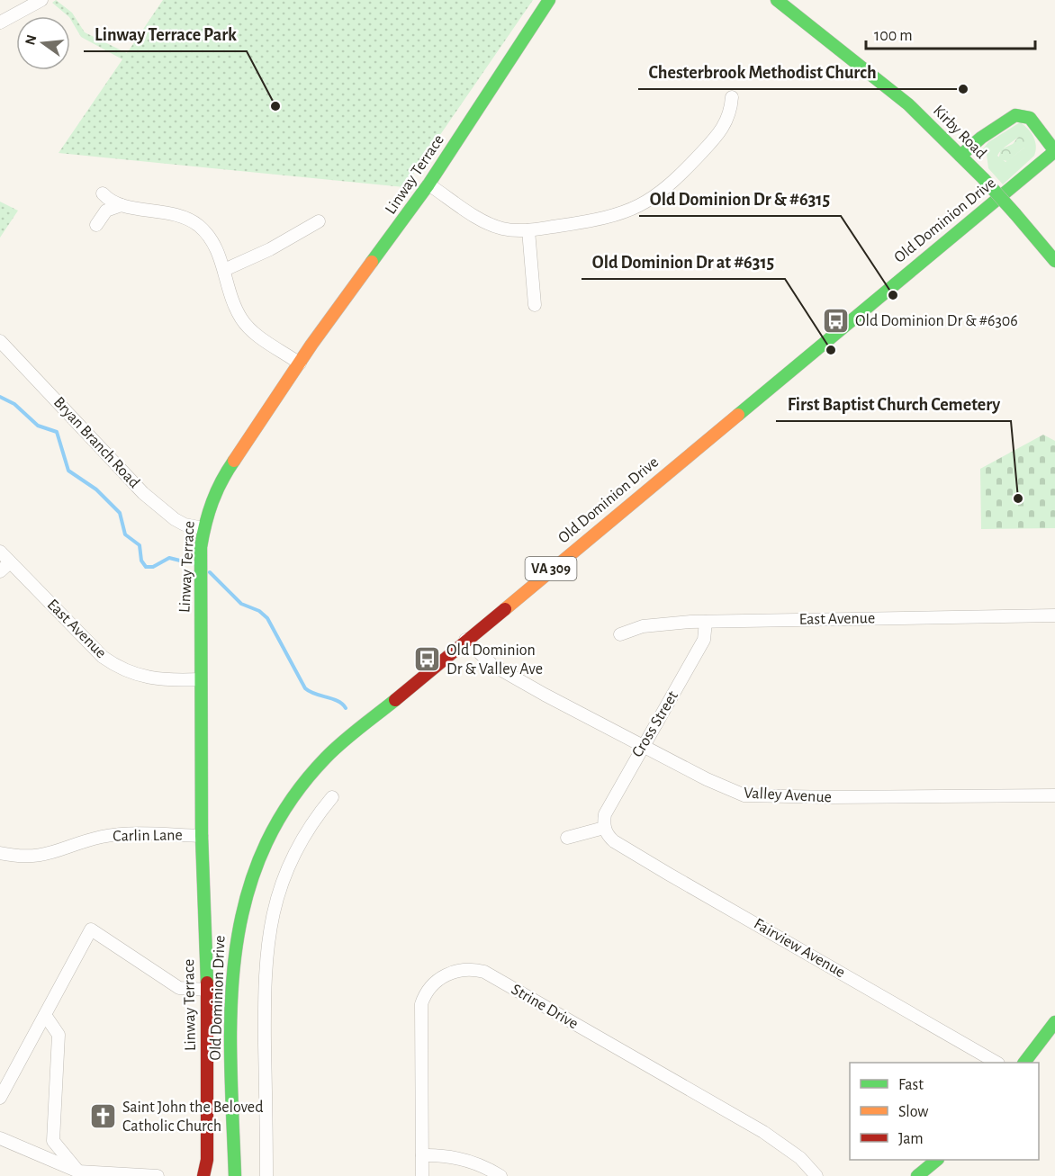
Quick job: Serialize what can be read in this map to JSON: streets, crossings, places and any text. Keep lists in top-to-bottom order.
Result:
{
  "streets": {
    "main road": [
      "Kirby Road",
      "Linway Terrace",
      "Old Dominion Drive",
      "VA 309"
    ],
    "street": [
      "Bryan Branch Road",
      "East Avenue",
      "Cross Street",
      "Valley Avenue",
      "Carlin Lane",
      "Fairview Avenue",
      "Strine Drive"
    ]
  },
  "crossings": [
    ["Linway Terrace", "Bryan Branch Road"],
    ["Linway Terrace", "East Avenue"],
    ["Linway Terrace", "Carlin Lane"],
    ["Old Dominion Drive", "Valley Avenue"],
    ["East Avenue", "Cross Street"],
    ["Cross Street", "Valley Avenue"],
    ["Cross Street", "Fairview Avenue"]
  ],
  "places": {
    "other": [
      "Chesterbrook Methodist Church",
      "Linway Terrace Park",
      "Old Dominion Dr & #6315",
      "Old Dominion Dr at #6315",
      "First Baptist Church Cemetery"
    ],
    "bus stop": ["Old Dominion Dr & #6306", "Old Dominion Dr & Valley Ave"],
    "church": ["Saint John the Beloved Catholic Church"]
  },
  "legend": ["Fast", "Slow", "Jam"],
  "scale_bar": "100 m",
  "north": "left"
}
